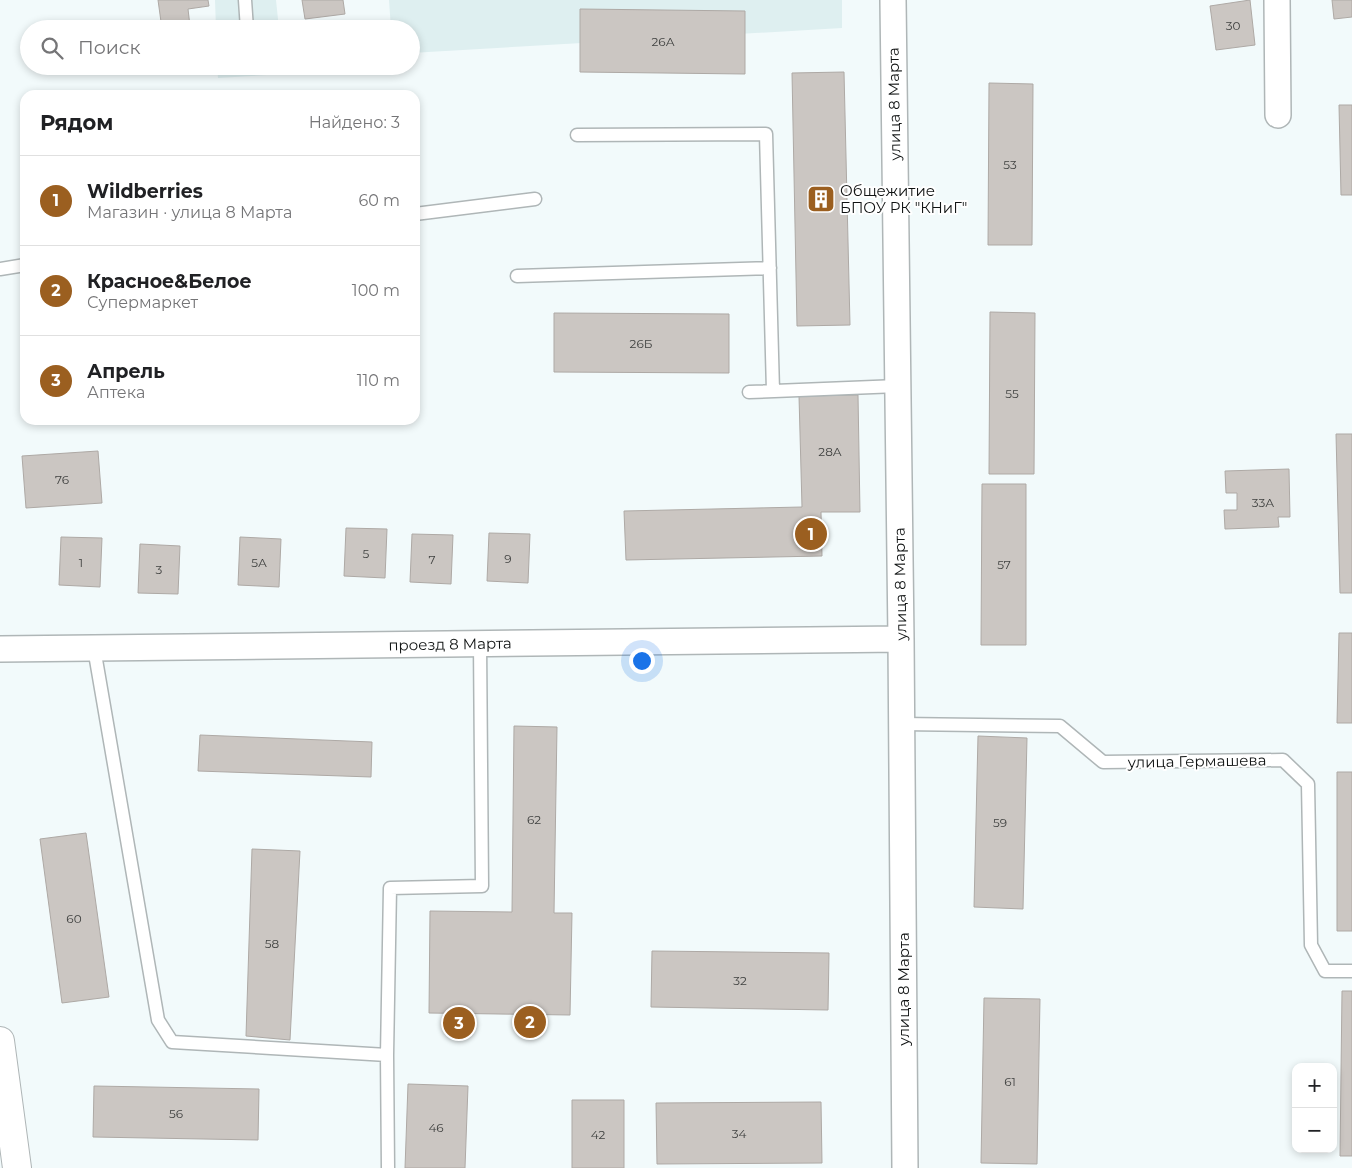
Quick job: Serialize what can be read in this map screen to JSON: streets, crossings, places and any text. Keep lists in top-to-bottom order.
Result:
{
  "streets": {
    "street": ["улица 8 Марта", "проезд 8 Марта"],
    "lane": ["улица Гермашева"]
  },
  "crossings": [
    ["улица 8 Марта", "проезд 8 Марта"],
    ["улица 8 Марта", "улица Гермашева"]
  ],
  "places": {
    "building": ["Общежитие БПОУ РК \"КНиГ\""]
  },
  "house_numbers": [
    "30",
    "26А",
    "53",
    "26Б",
    "55",
    "28А",
    "76",
    "33А",
    "5",
    "9",
    "7",
    "1",
    "5А",
    "57",
    "3",
    "62",
    "59",
    "60",
    "58",
    "32",
    "61",
    "56",
    "46",
    "34",
    "42"
  ],
  "page": {
    "search": "Поиск",
    "heading": ["Рядом", "Найдено: 3"],
    "list": [
      {
        "mark": "1",
        "name": "Wildberries",
        "note": "Магазин · улица 8 Марта",
        "value": "60 m"
      },
      {
        "mark": "2",
        "name": "Красное&Белое",
        "note": "Супермаркет",
        "value": "100 m"
      },
      {
        "mark": "3",
        "name": "Апрель",
        "note": "Аптека",
        "value": "110 m"
      }
    ],
    "pins": ["1", "2", "3"],
    "map_buttons": ["+", "−"]
  }
}
